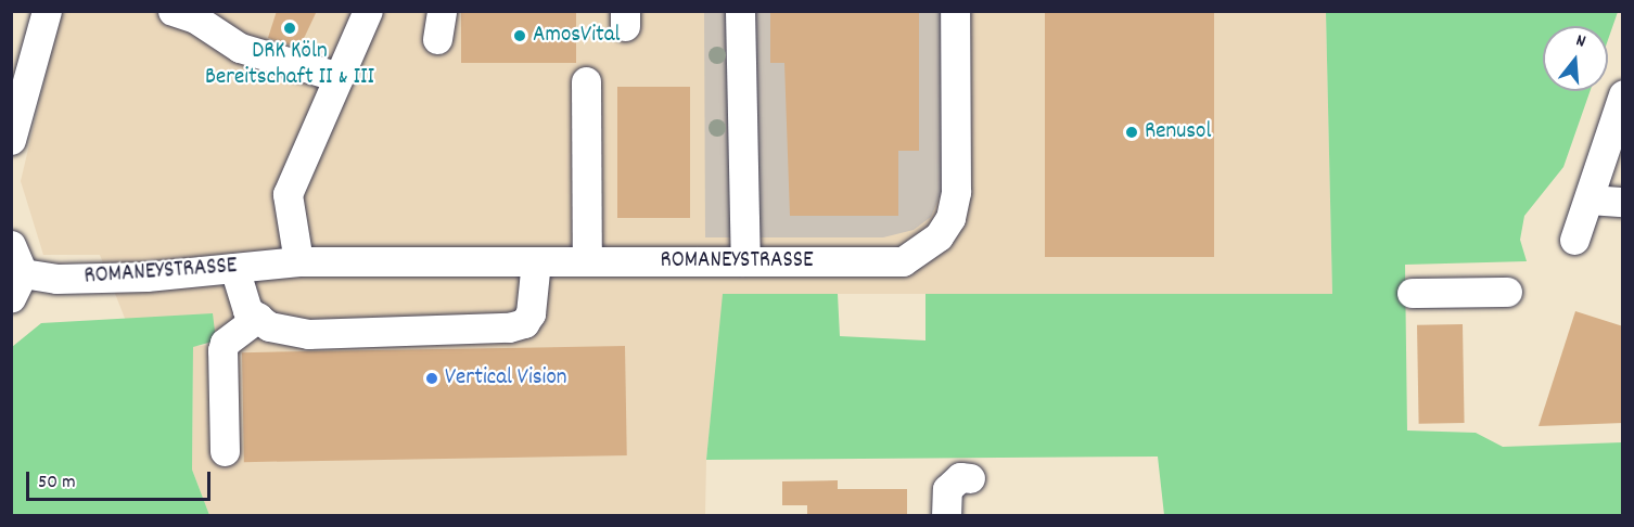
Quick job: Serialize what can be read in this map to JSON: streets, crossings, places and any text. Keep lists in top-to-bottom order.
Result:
{
  "streets": {
    "street": ["ROMANEYSTRASSE"]
  },
  "places": [
    "DRK Köln Bereitschaft II & III",
    "AmosVital",
    "Renusol",
    "Vertical Vision"
  ],
  "scale_bar": "50 m",
  "north": "top"
}
